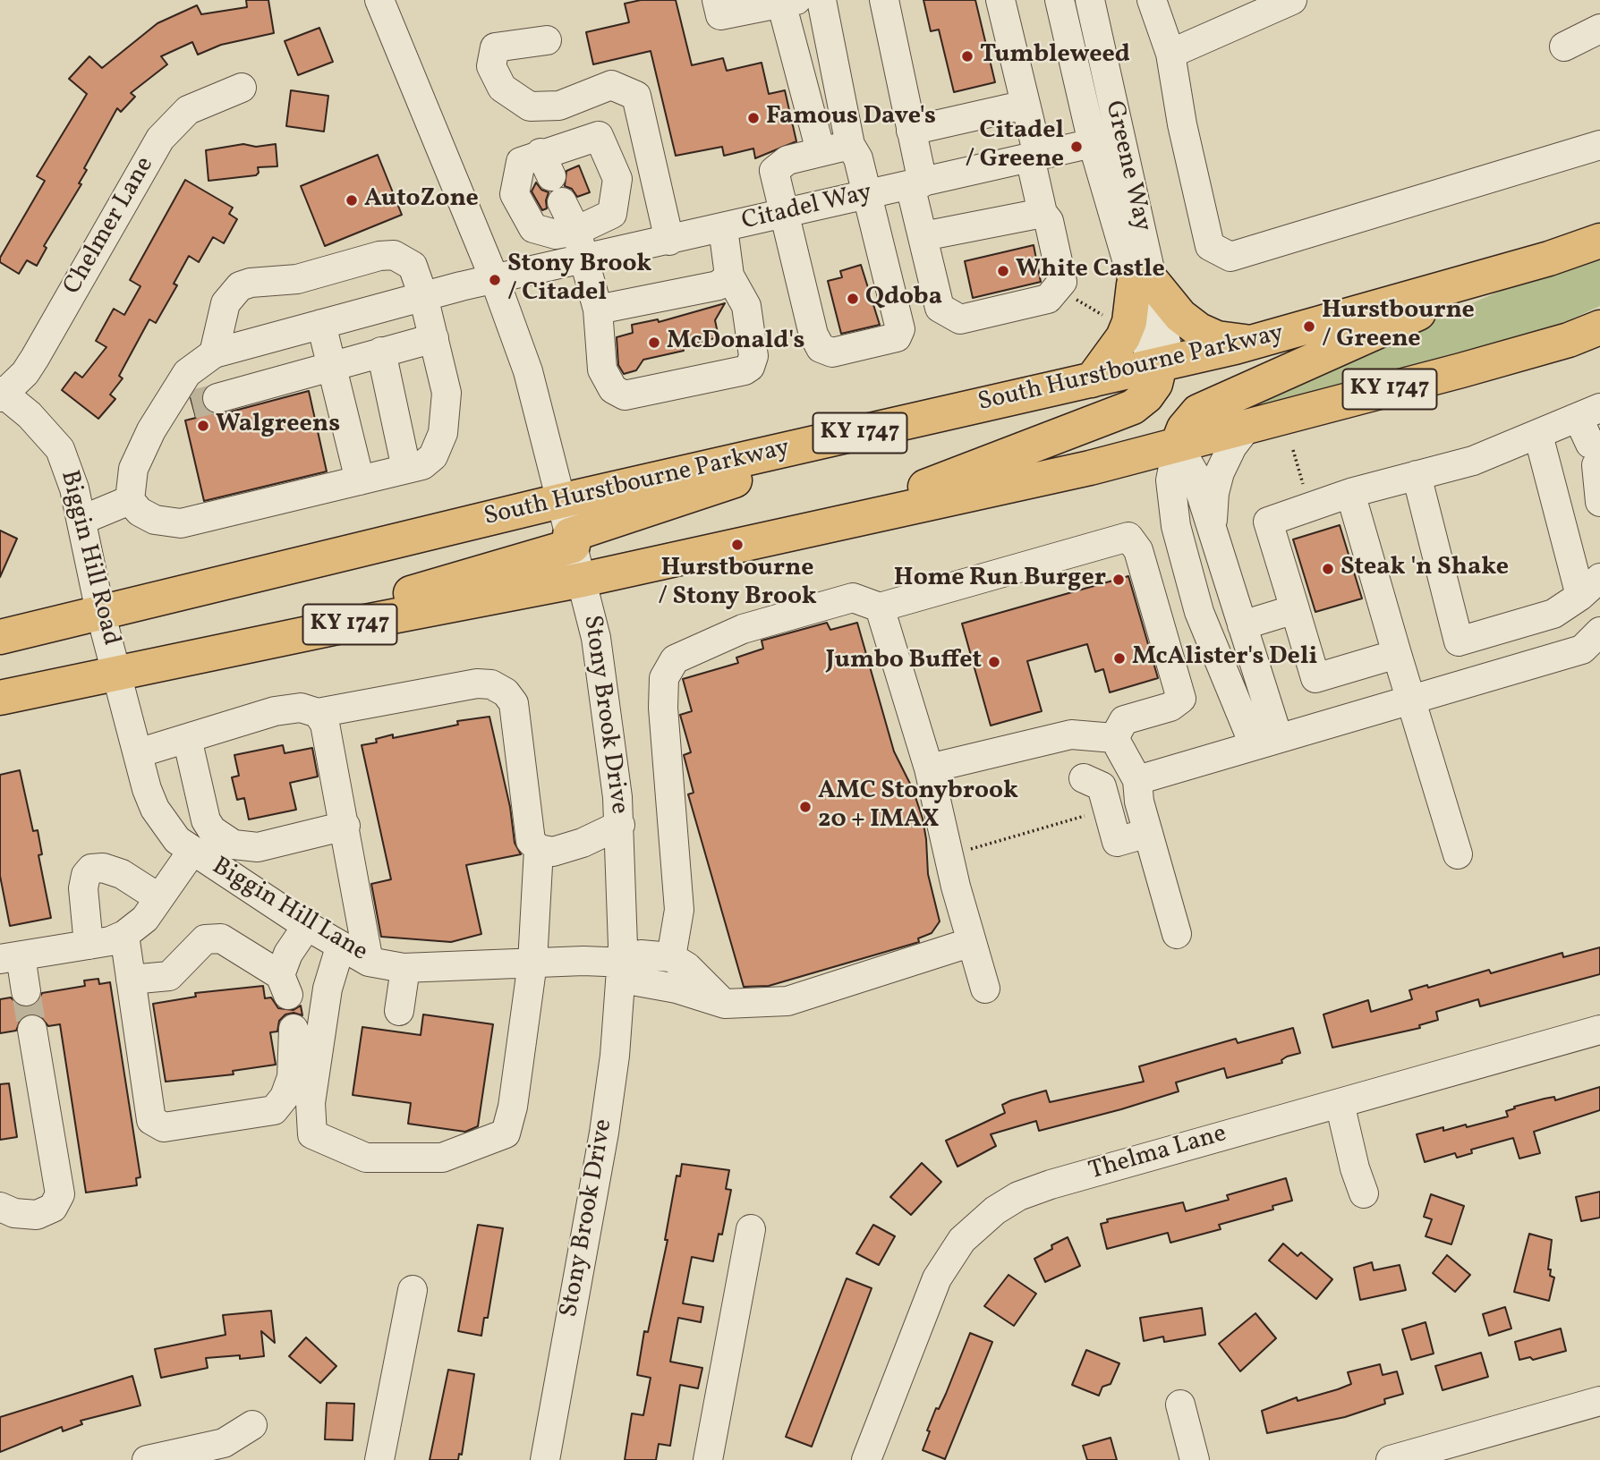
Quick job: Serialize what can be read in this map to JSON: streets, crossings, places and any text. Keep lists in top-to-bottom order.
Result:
{
  "streets": {
    "main road": ["South Hurstbourne Parkway", "KY 1747"],
    "street": [
      "Greene Way",
      "Citadel Way",
      "Chelmer Lane",
      "Biggin Hill Road",
      "Stony Brook Drive",
      "Biggin Hill Lane",
      "Thelma Lane"
    ]
  },
  "crossings": [
    ["Greene Way", "Citadel Way"],
    ["Greene Way", "South Hurstbourne Parkway"],
    ["Citadel Way", "Stony Brook Drive"],
    ["Chelmer Lane", "Biggin Hill Road"],
    ["South Hurstbourne Parkway", "Biggin Hill Road"],
    ["South Hurstbourne Parkway", "Stony Brook Drive"],
    ["KY 1747", "Biggin Hill Road"],
    ["KY 1747", "Stony Brook Drive"],
    ["KY 1747", "Biggin Hill Lane"],
    ["Biggin Hill Road", "Biggin Hill Lane"],
    ["Stony Brook Drive", "Biggin Hill Lane"]
  ],
  "places": [
    "Tumbleweed",
    "Famous Dave's",
    "Citadel / Greene",
    "AutoZone",
    "White Castle",
    "Stony Brook / Citadel",
    "Qdoba",
    "Hurstbourne / Greene",
    "McDonald's",
    "Walgreens",
    "Hurstbourne / Stony Brook",
    "Steak 'n Shake",
    "Home Run Burger",
    "McAlister's Deli",
    "Jumbo Buffet",
    "AMC Stonybrook 20 + IMAX"
  ]
}
